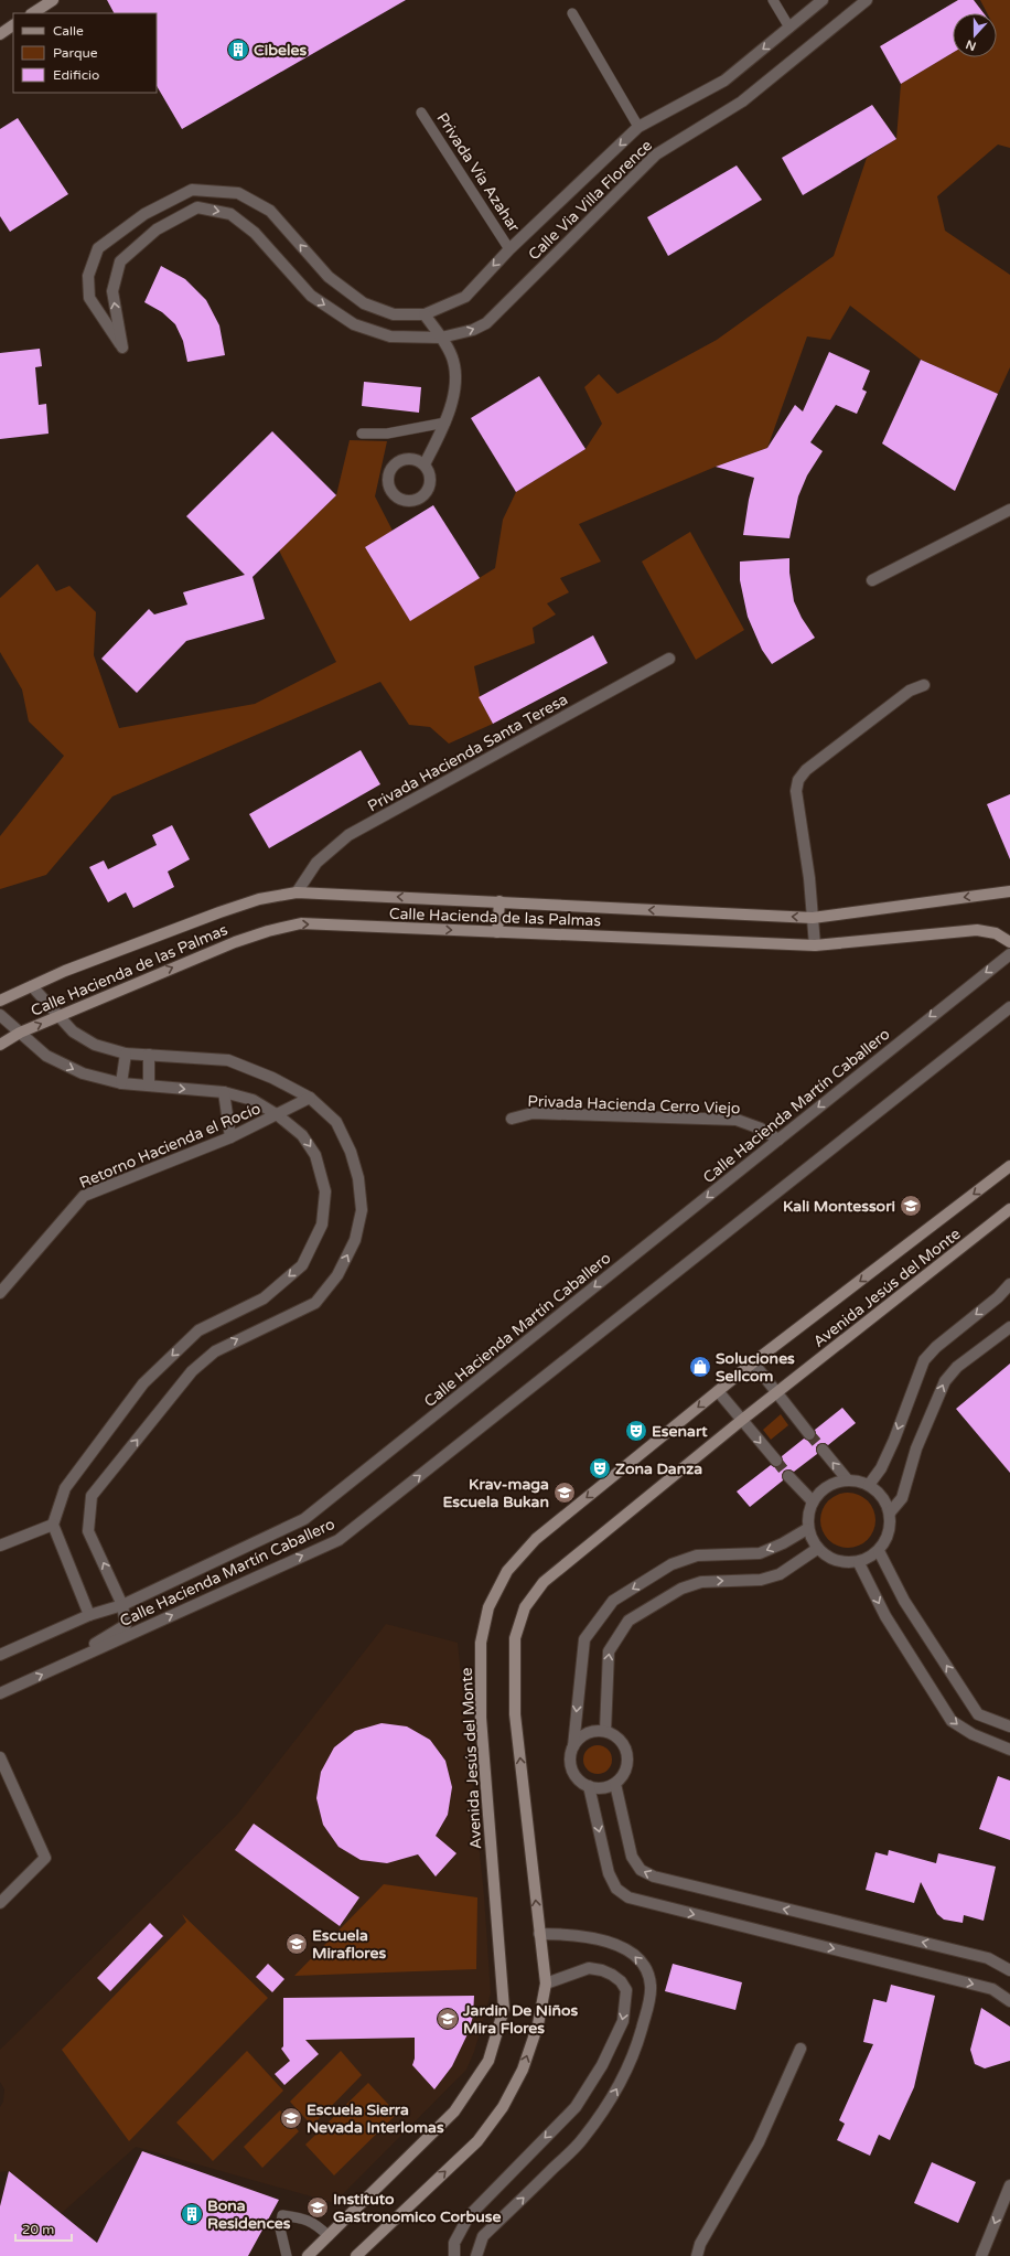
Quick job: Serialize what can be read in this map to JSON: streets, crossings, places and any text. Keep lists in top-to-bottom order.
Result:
{
  "streets": {
    "main road": ["Calle Hacienda de las Palmas", "Avenida Jesús del Monte"],
    "street": [
      "Calle Via Villa Florence",
      "Privada Hacienda Santa Teresa",
      "Privada Hacienda Cerro Viejo",
      "Calle Hacienda Martín Caballero",
      "Retorno Hacienda el Rocío"
    ],
    "lane": ["Privada Vía Azahar"]
  },
  "crossings": [
    ["Privada Vía Azahar", "Calle Via Villa Florence"],
    ["Privada Hacienda Santa Teresa", "Calle Hacienda de las Palmas"],
    ["Privada Hacienda Cerro Viejo", "Calle Hacienda Martín Caballero"]
  ],
  "places": {
    "building": ["Cibeles", "Bona Residences"],
    "school or university": [
      "Kali Montessori",
      "Krav-maga Escuela Bukan",
      "Escuela Miraflores",
      "Jardin De Niños Mira Flores",
      "Escuela Sierra Nevada Interlomas",
      "Instituto Gastronomico Corbuse"
    ],
    "shop": ["Soluciones Sellcom"],
    "theatre": ["Esenart", "Zona Danza"]
  },
  "legend": ["Calle", "Parque", "Edificio"],
  "scale_bar": "20 m",
  "north": "bottom"
}
